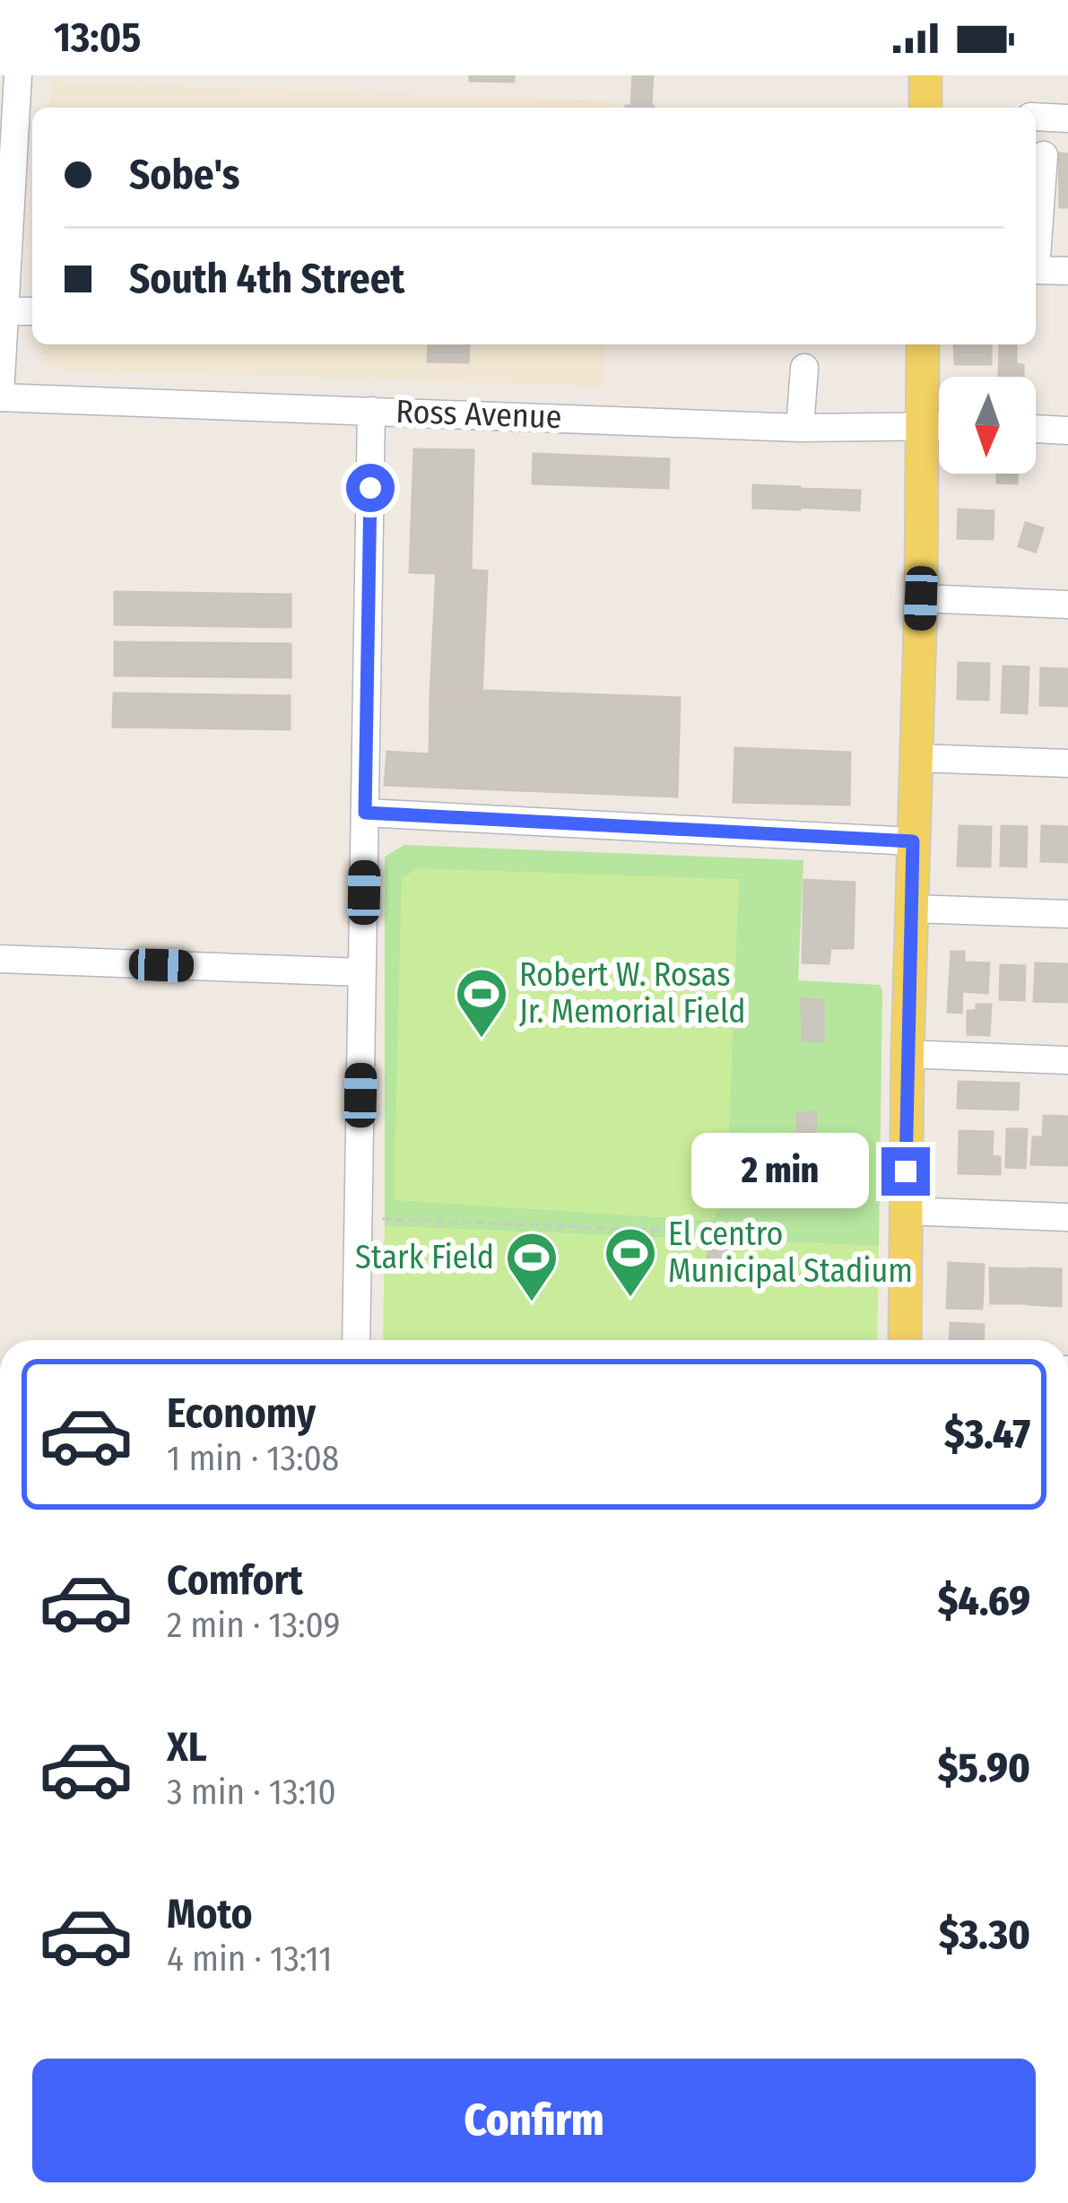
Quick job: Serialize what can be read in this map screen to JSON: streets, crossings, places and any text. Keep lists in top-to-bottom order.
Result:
{
  "streets": {
    "street": ["Ross Avenue"]
  },
  "places": {
    "sports": ["Robert W. Rosas Jr. Memorial Field", "El centro Municipal Stadium", "Stark Field"]
  },
  "north": "bottom",
  "page": {
    "status": "13:05",
    "banner": ["Sobe's", "South 4th Street"],
    "bubble": "2 min",
    "list": [
      {
        "name": "Economy",
        "note": "1 min · 13:08",
        "value": "$3.47"
      },
      {
        "name": "Comfort",
        "note": "2 min · 13:09",
        "value": "$4.69"
      },
      {
        "name": "XL",
        "note": "3 min · 13:10",
        "value": "$5.90"
      },
      {
        "name": "Moto",
        "note": "4 min · 13:11",
        "value": "$3.30"
      }
    ],
    "buttons": "Confirm"
  }
}
